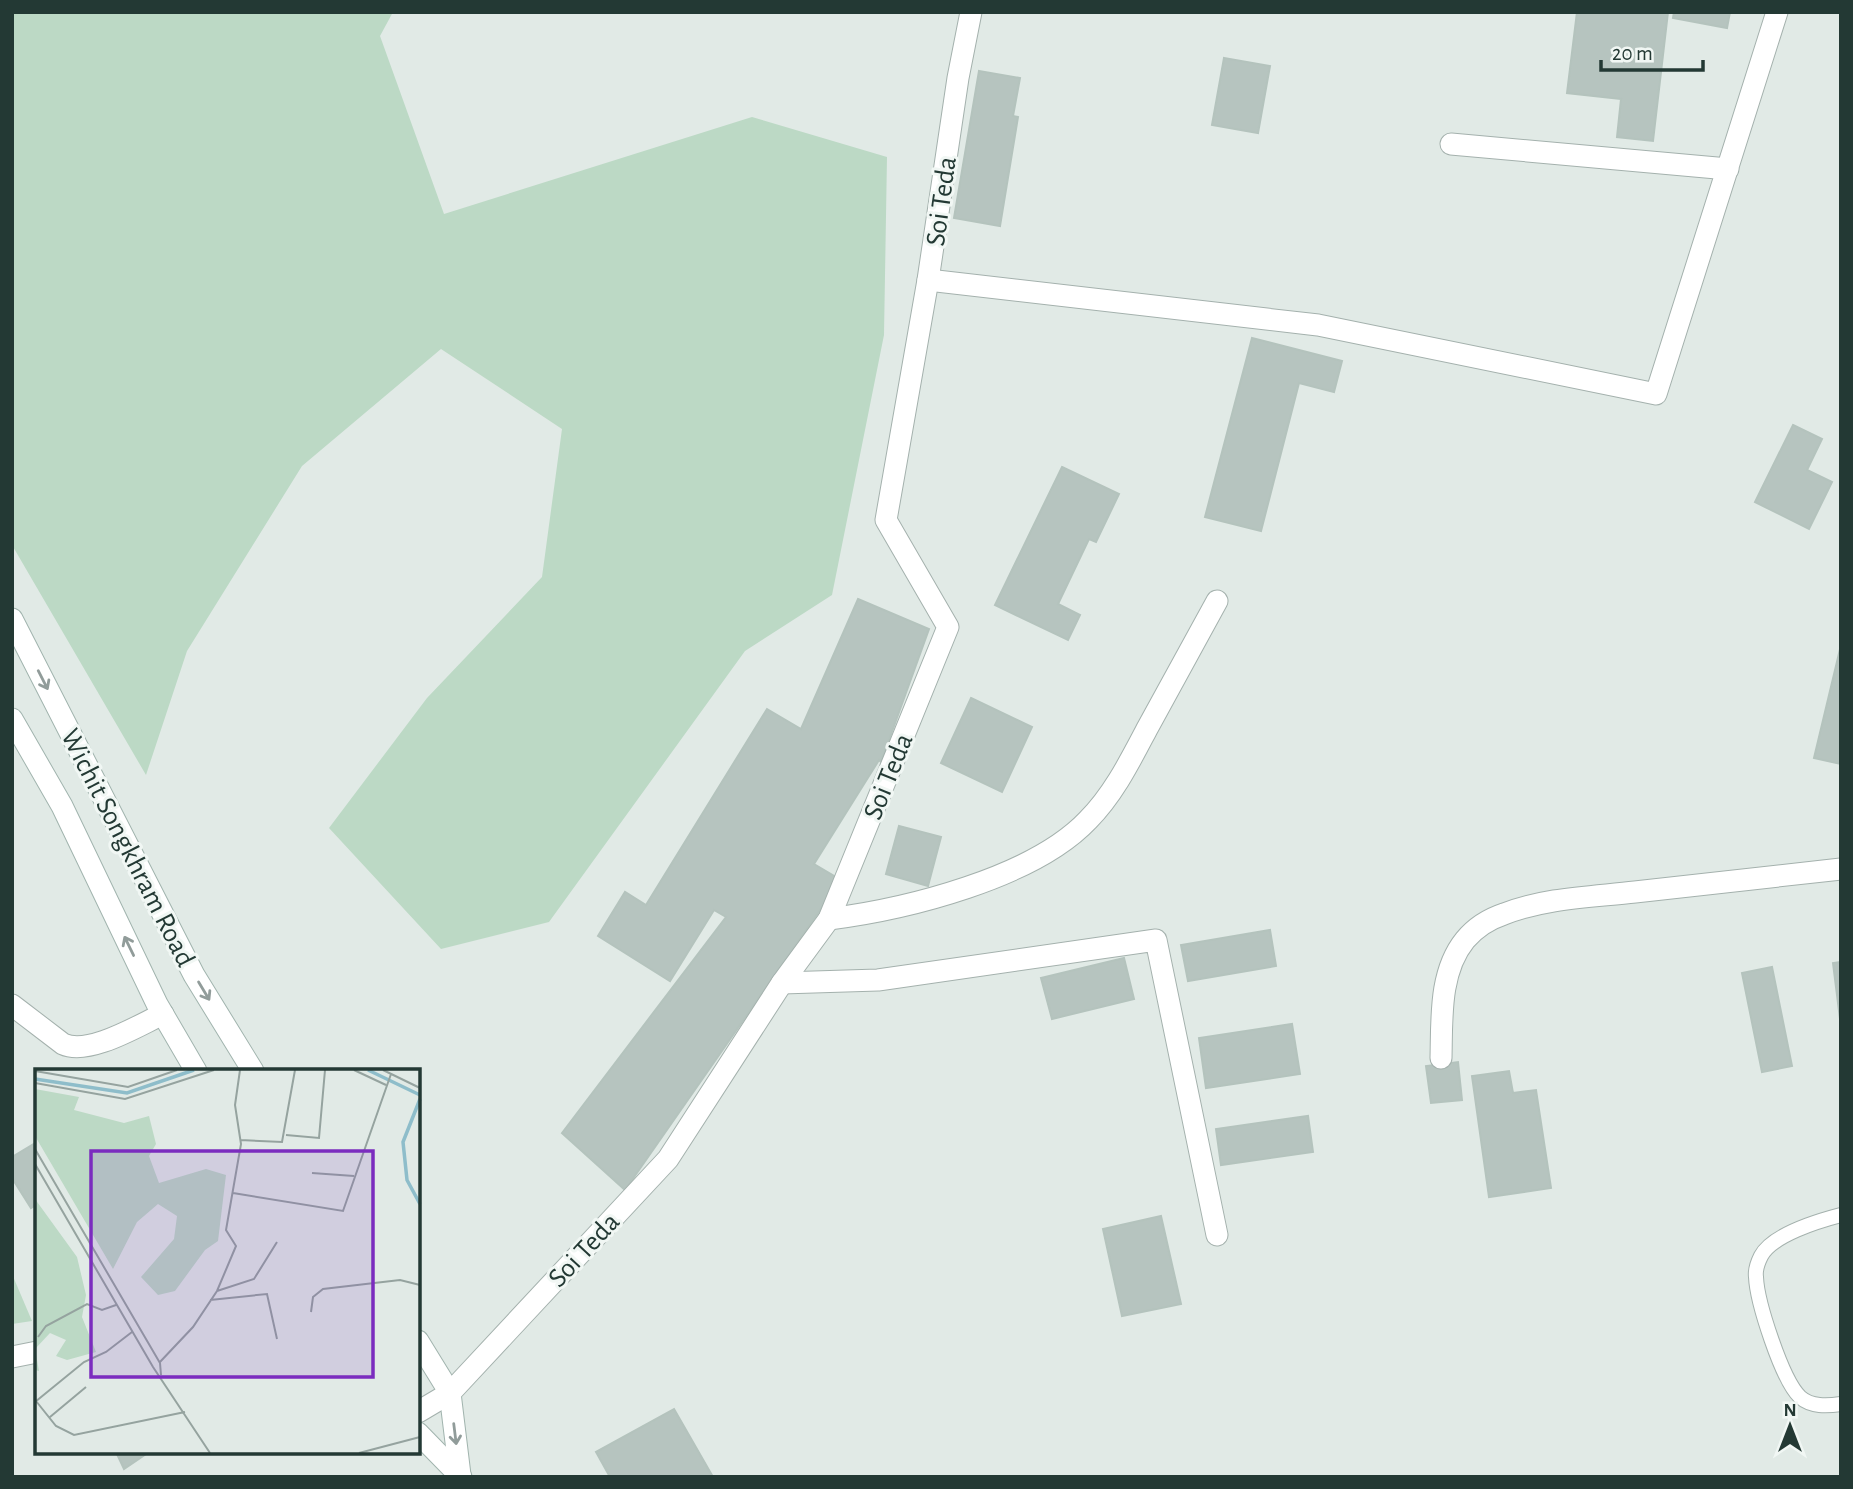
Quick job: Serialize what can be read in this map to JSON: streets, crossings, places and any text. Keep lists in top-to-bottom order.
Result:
{
  "streets": {
    "street": ["Soi Teda", "Wichit Songkhram Road"]
  },
  "scale_bar": "20 m",
  "north": "top"
}
